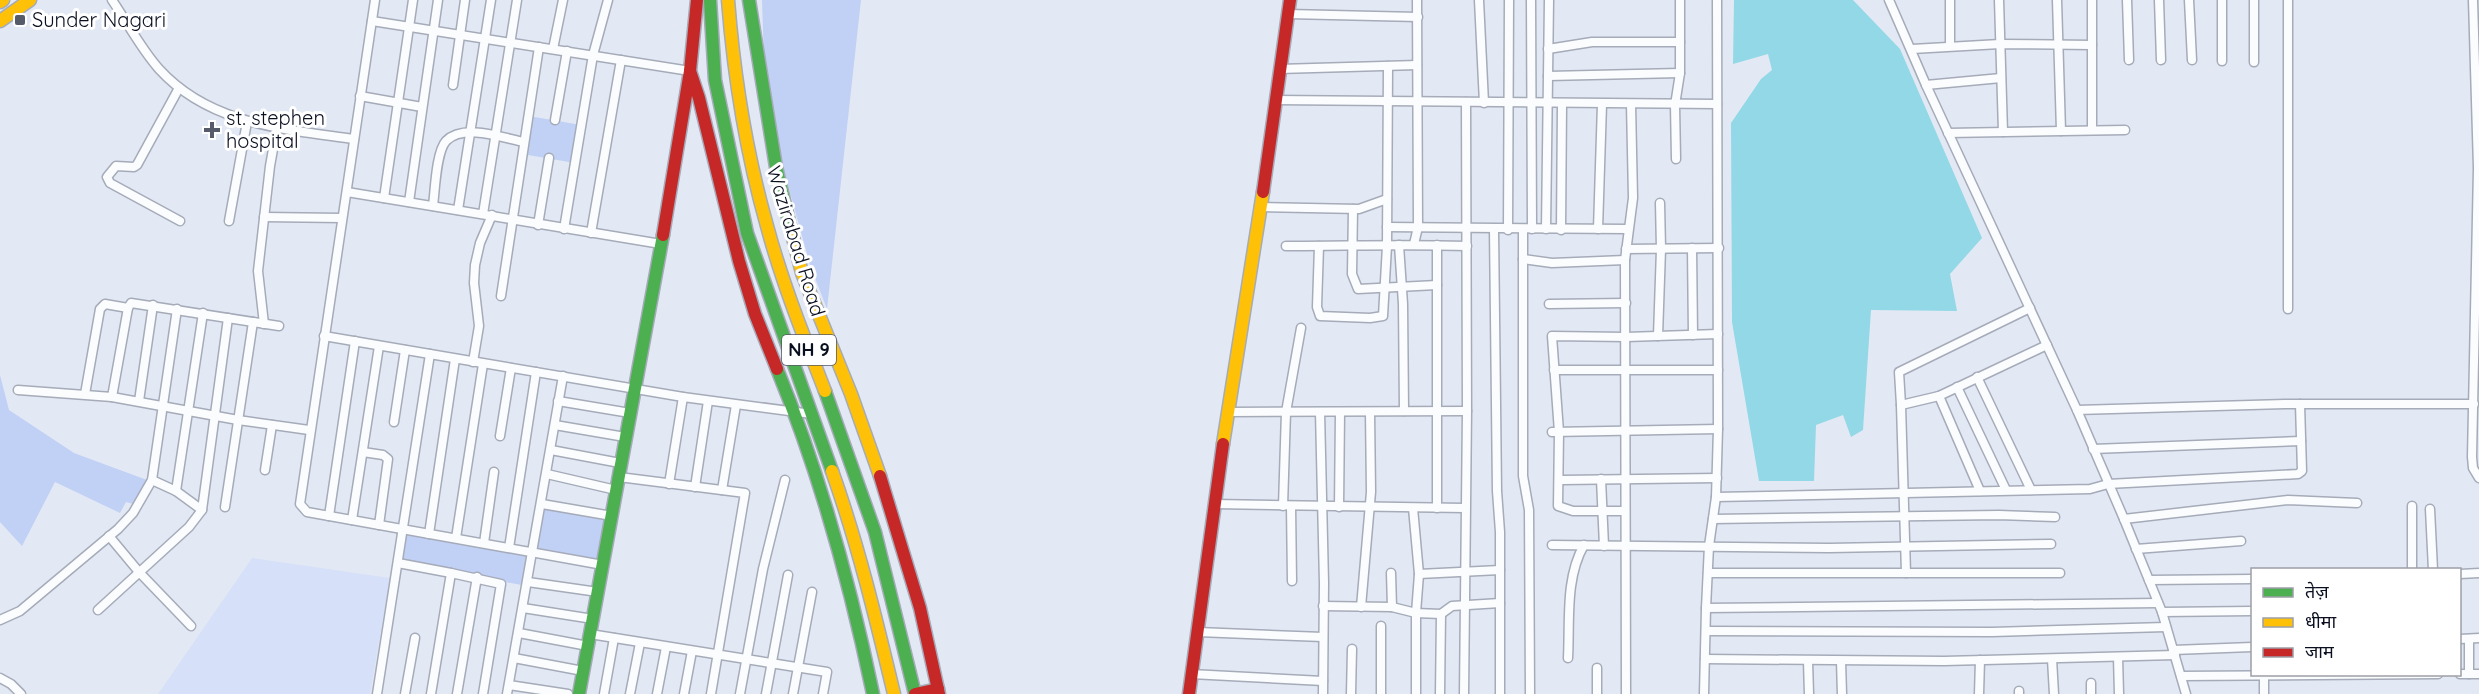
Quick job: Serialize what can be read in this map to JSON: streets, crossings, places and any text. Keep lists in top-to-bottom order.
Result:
{
  "streets": {
    "main road": ["Wazirabad Road", "NH 9"]
  },
  "places": {
    "transit": ["Sunder Nagari"],
    "health": ["st. stephen hospital"]
  },
  "legend": ["तेज़", "धीमा", "जाम"]
}
